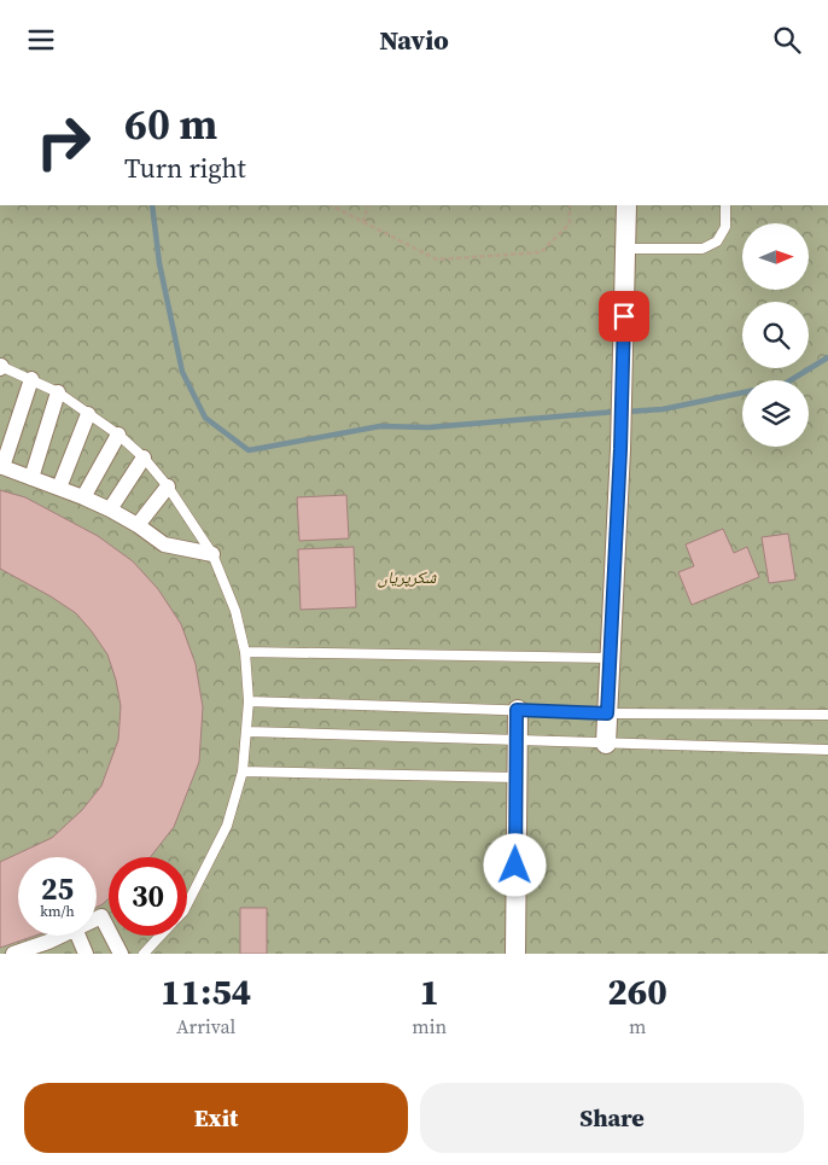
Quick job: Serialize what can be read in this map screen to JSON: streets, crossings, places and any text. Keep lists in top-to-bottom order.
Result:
{
  "parks": ["شکرپریاں"],
  "north": "right",
  "page": {
    "header": "Navio",
    "turn": ["60 m", "Turn right"],
    "speed": "25 km/h",
    "limit": "30",
    "eta": [
      "11:54",
      "Arrival",
      "1",
      "min",
      "260",
      "m"
    ],
    "buttons": ["Exit", "Share"]
  }
}
